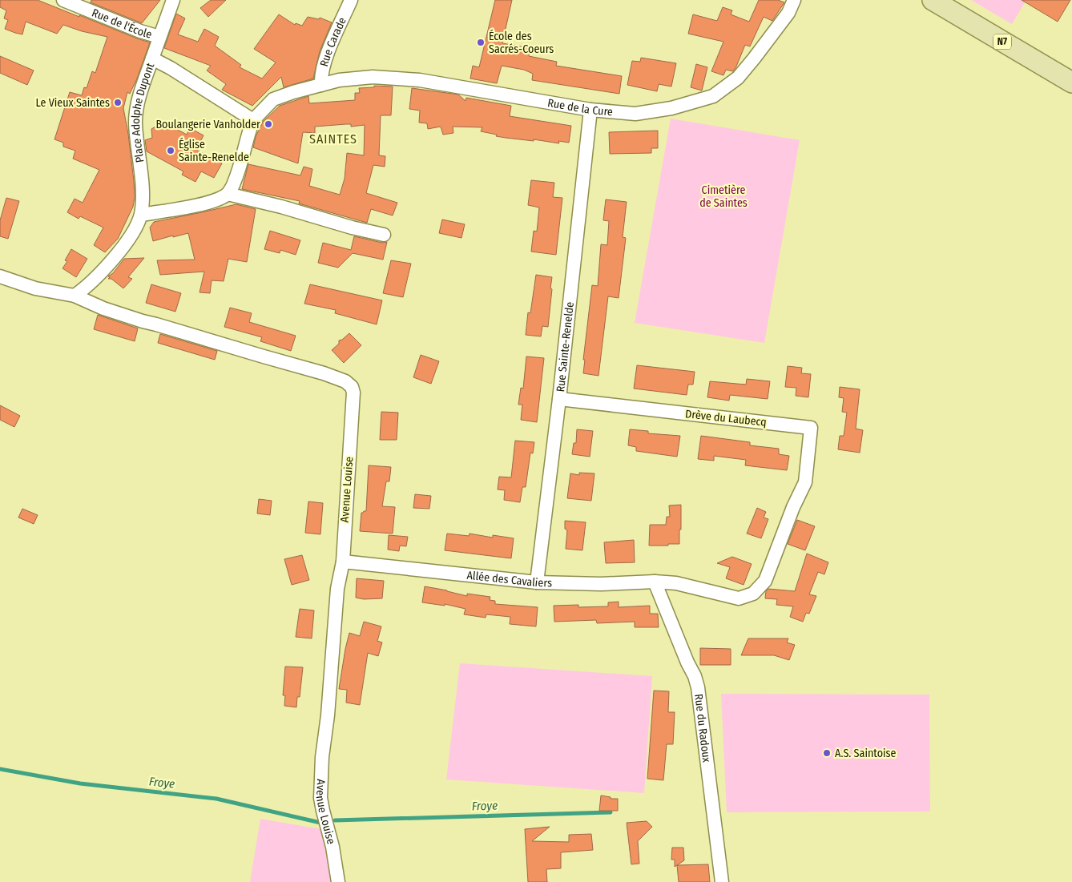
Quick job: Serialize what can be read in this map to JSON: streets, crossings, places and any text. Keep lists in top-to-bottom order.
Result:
{
  "streets": {
    "main road": ["N7"],
    "street": [
      "Rue de l'École",
      "Rue Carade",
      "Rue de la Cure",
      "Place Adolphe Dupont",
      "Rue Sainte-Renelde",
      "Drève du Laubecq",
      "Avenue Louise",
      "Allée des Cavaliers",
      "Rue du Radoux"
    ]
  },
  "crossings": [
    ["Rue Carade", "Rue de la Cure"],
    ["Rue de la Cure", "Rue Sainte-Renelde"],
    ["Place Adolphe Dupont", "Avenue Louise"],
    ["Rue Sainte-Renelde", "Drève du Laubecq"],
    ["Rue Sainte-Renelde", "Allée des Cavaliers"],
    ["Drève du Laubecq", "Allée des Cavaliers"],
    ["Avenue Louise", "Allée des Cavaliers"],
    ["Allée des Cavaliers", "Rue du Radoux"]
  ],
  "districts": ["SAINTES"],
  "water": ["Froye"],
  "parks": ["Cimetière de Saintes"],
  "places": [
    "École des Sacrés-Coeurs",
    "Le Vieux Saintes",
    "Boulangerie Vanholder",
    "Église Sainte-Renelde",
    "A.S. Saintoise"
  ]
}
